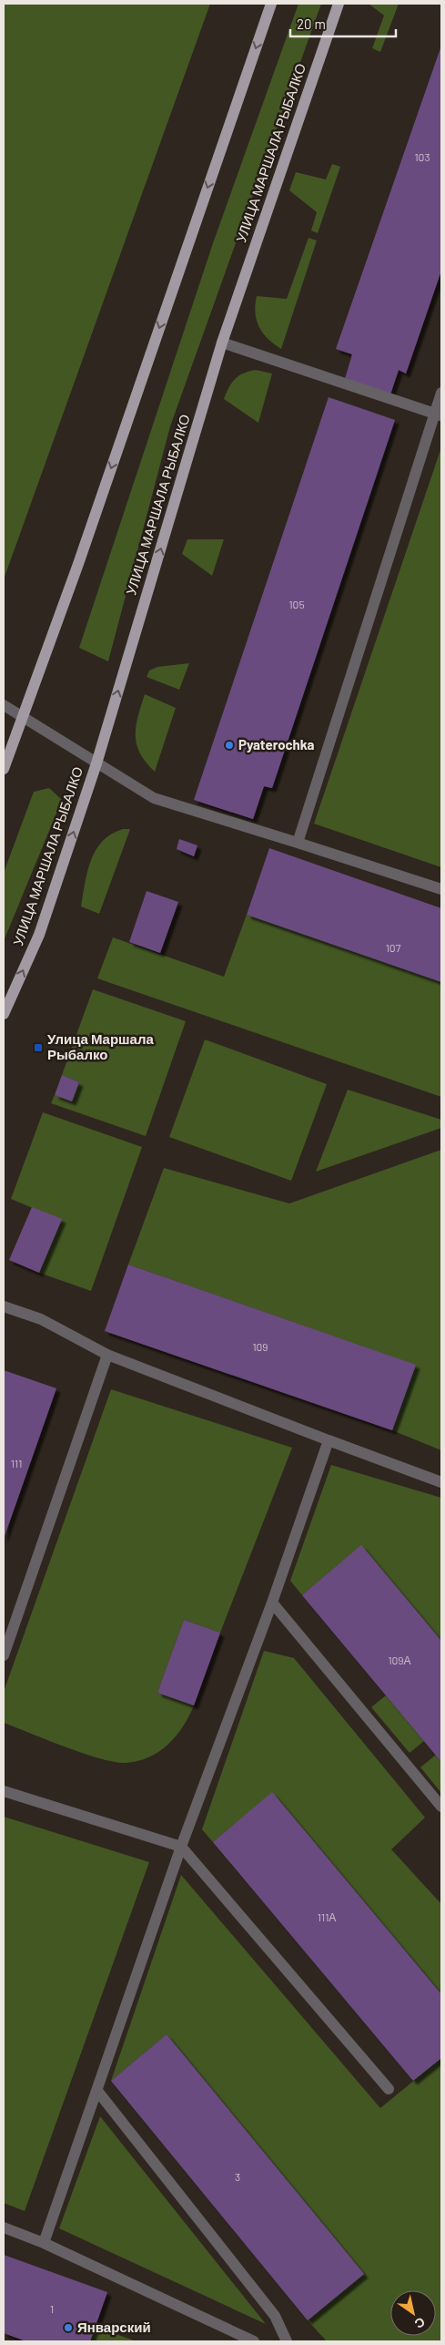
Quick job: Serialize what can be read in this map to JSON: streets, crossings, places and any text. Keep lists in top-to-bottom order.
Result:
{
  "streets": {
    "main road": ["УЛИЦА МАРШАЛА РЫБАЛКО"]
  },
  "places": {
    "other": ["Pyaterochka", "Январский"],
    "transit": ["Улица Маршала Рыбалко"]
  },
  "house_numbers": [
    "103",
    "105",
    "107",
    "109",
    "111",
    "109А",
    "111А",
    "3",
    "1"
  ],
  "scale_bar": "20 m",
  "north": "bottom right"
}
